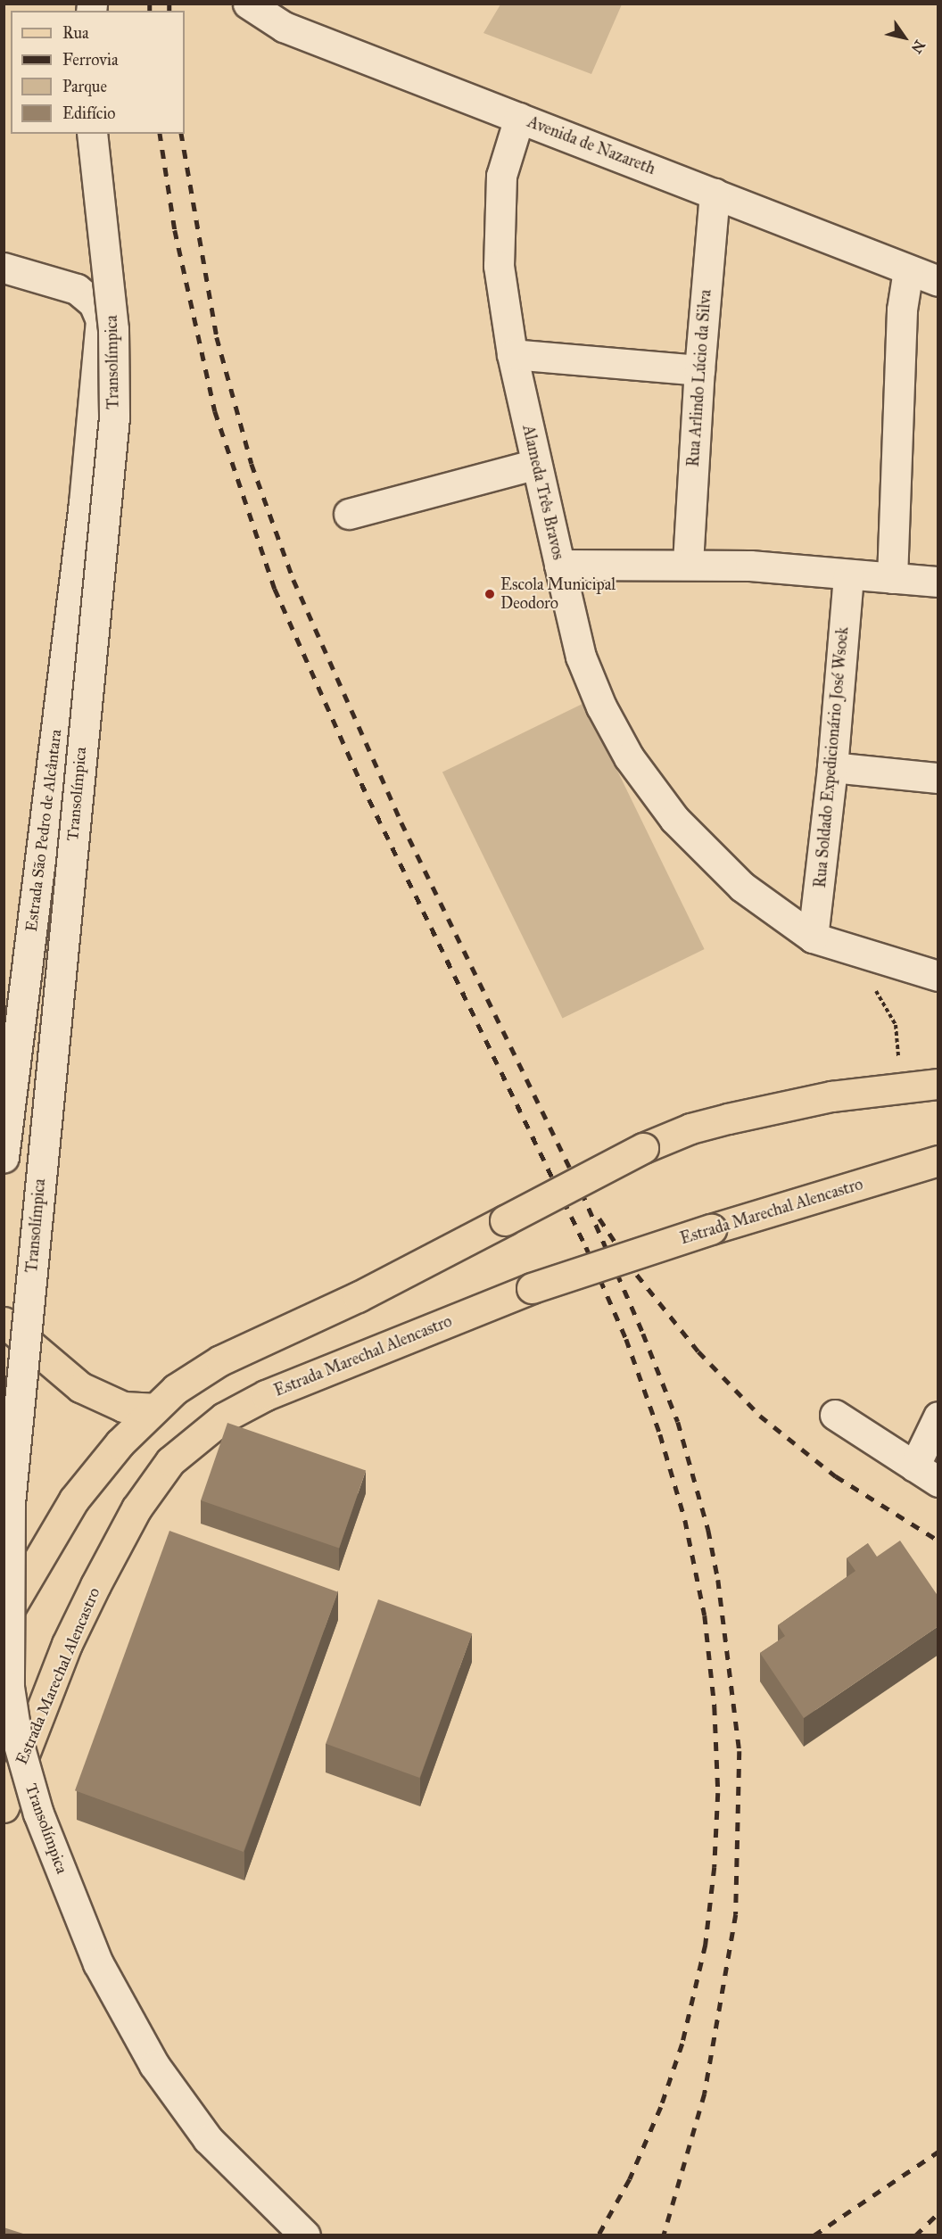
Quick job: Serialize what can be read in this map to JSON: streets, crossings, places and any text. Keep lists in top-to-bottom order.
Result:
{
  "streets": {
    "main road": ["Estrada Marechal Alencastro"],
    "street": [
      "Avenida de Nazareth",
      "Transolímpica",
      "Rua Arlindo Lúcio da Silva",
      "Alameda Três Bravos",
      "Rua Soldado Expedicionário José Wsoek",
      "Estrada São Pedro de Alcântara"
    ]
  },
  "crossings": [
    ["Avenida de Nazareth", "Rua Arlindo Lúcio da Silva"],
    ["Avenida de Nazareth", "Alameda Três Bravos"],
    ["Alameda Três Bravos", "Rua Soldado Expedicionário José Wsoek"]
  ],
  "places": ["Escola Municipal Deodoro"],
  "legend": [
    "Rua",
    "Ferrovia",
    "Parque",
    "Edifício"
  ],
  "north": "bottom right"
}
